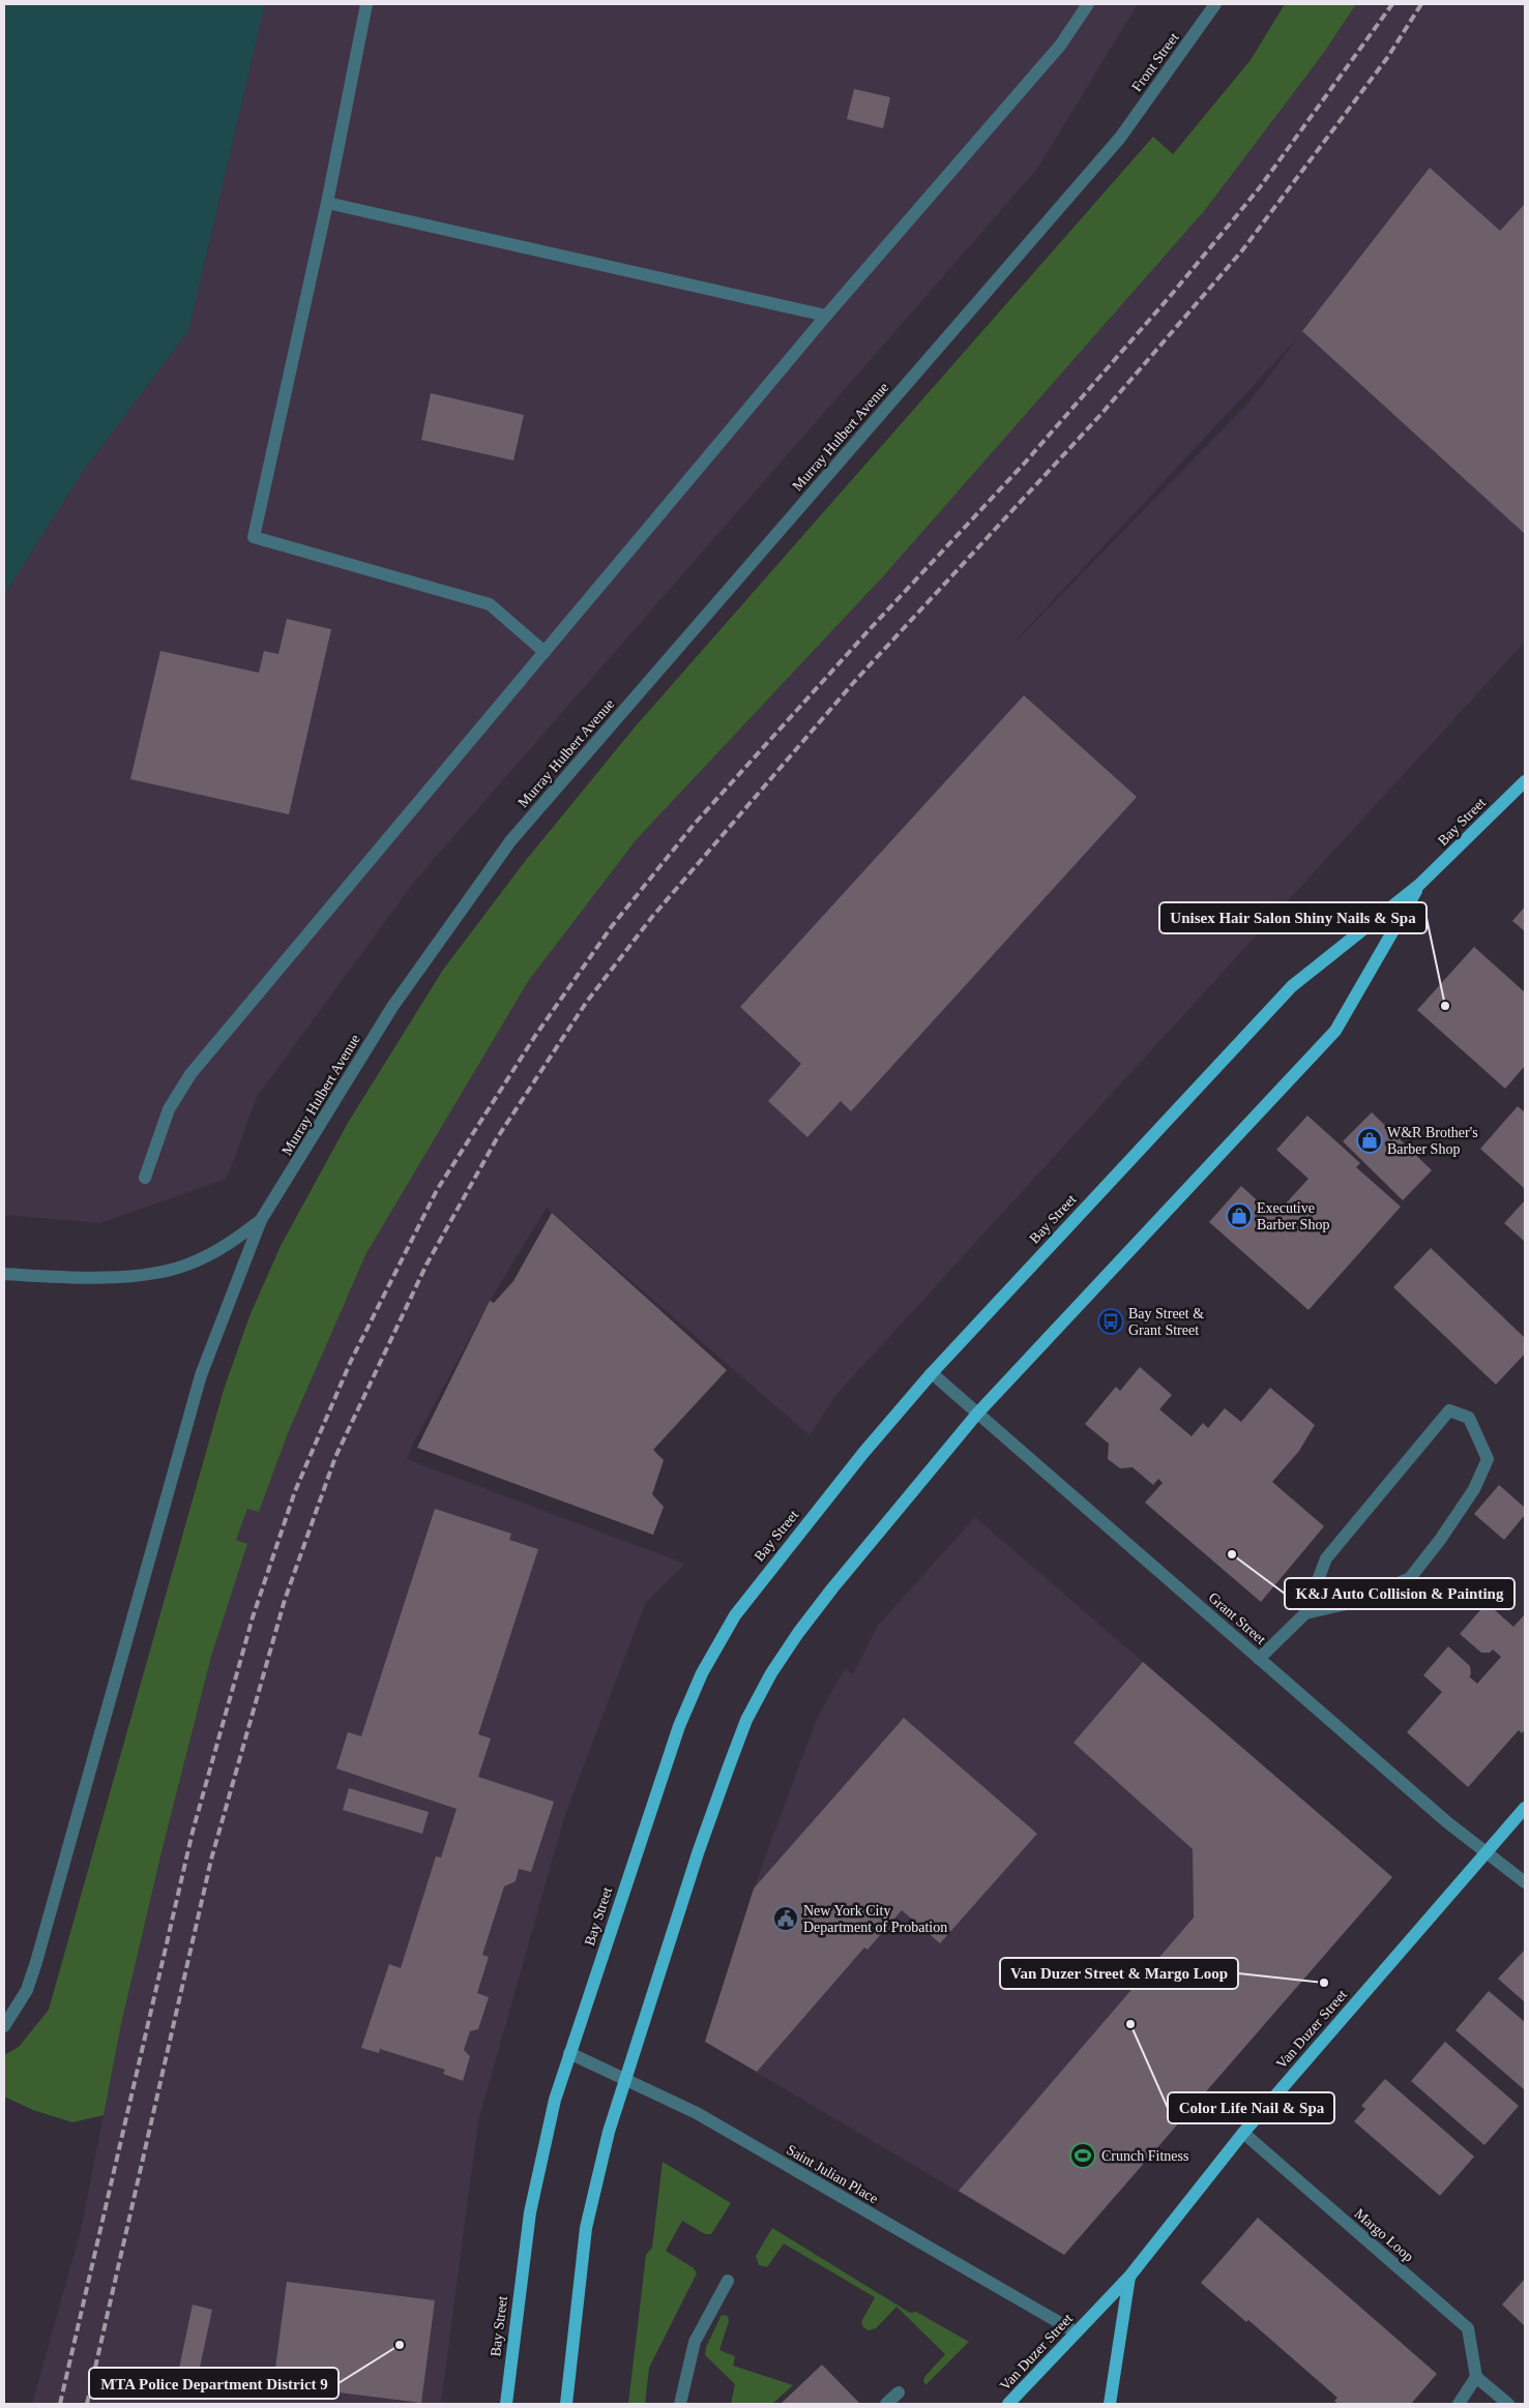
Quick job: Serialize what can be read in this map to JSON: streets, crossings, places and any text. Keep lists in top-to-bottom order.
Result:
{
  "streets": {
    "main road": ["Bay Street", "Van Duzer Street"],
    "street": [
      "Front Street",
      "Murray Hulbert Avenue",
      "Grant Street",
      "Saint Julian Place",
      "Margo Loop"
    ]
  },
  "crossings": [
    ["Front Street", "Murray Hulbert Avenue"],
    ["Bay Street", "Grant Street"],
    ["Bay Street", "Saint Julian Place"],
    ["Grant Street", "Van Duzer Street"],
    ["Van Duzer Street", "Saint Julian Place"],
    ["Van Duzer Street", "Margo Loop"]
  ],
  "places": {
    "other": [
      "Unisex Hair Salon Shiny Nails & Spa",
      "K&J Auto Collision & Painting",
      "Van Duzer Street & Margo Loop",
      "Color Life Nail & Spa",
      "MTA Police Department District 9"
    ],
    "shop": ["W&R Brother's Barber Shop", "Executive Barber Shop"],
    "bus stop": ["Bay Street & Grant Street"],
    "public building": ["New York City Department of Probation"],
    "sports": ["Crunch Fitness"]
  }
}
